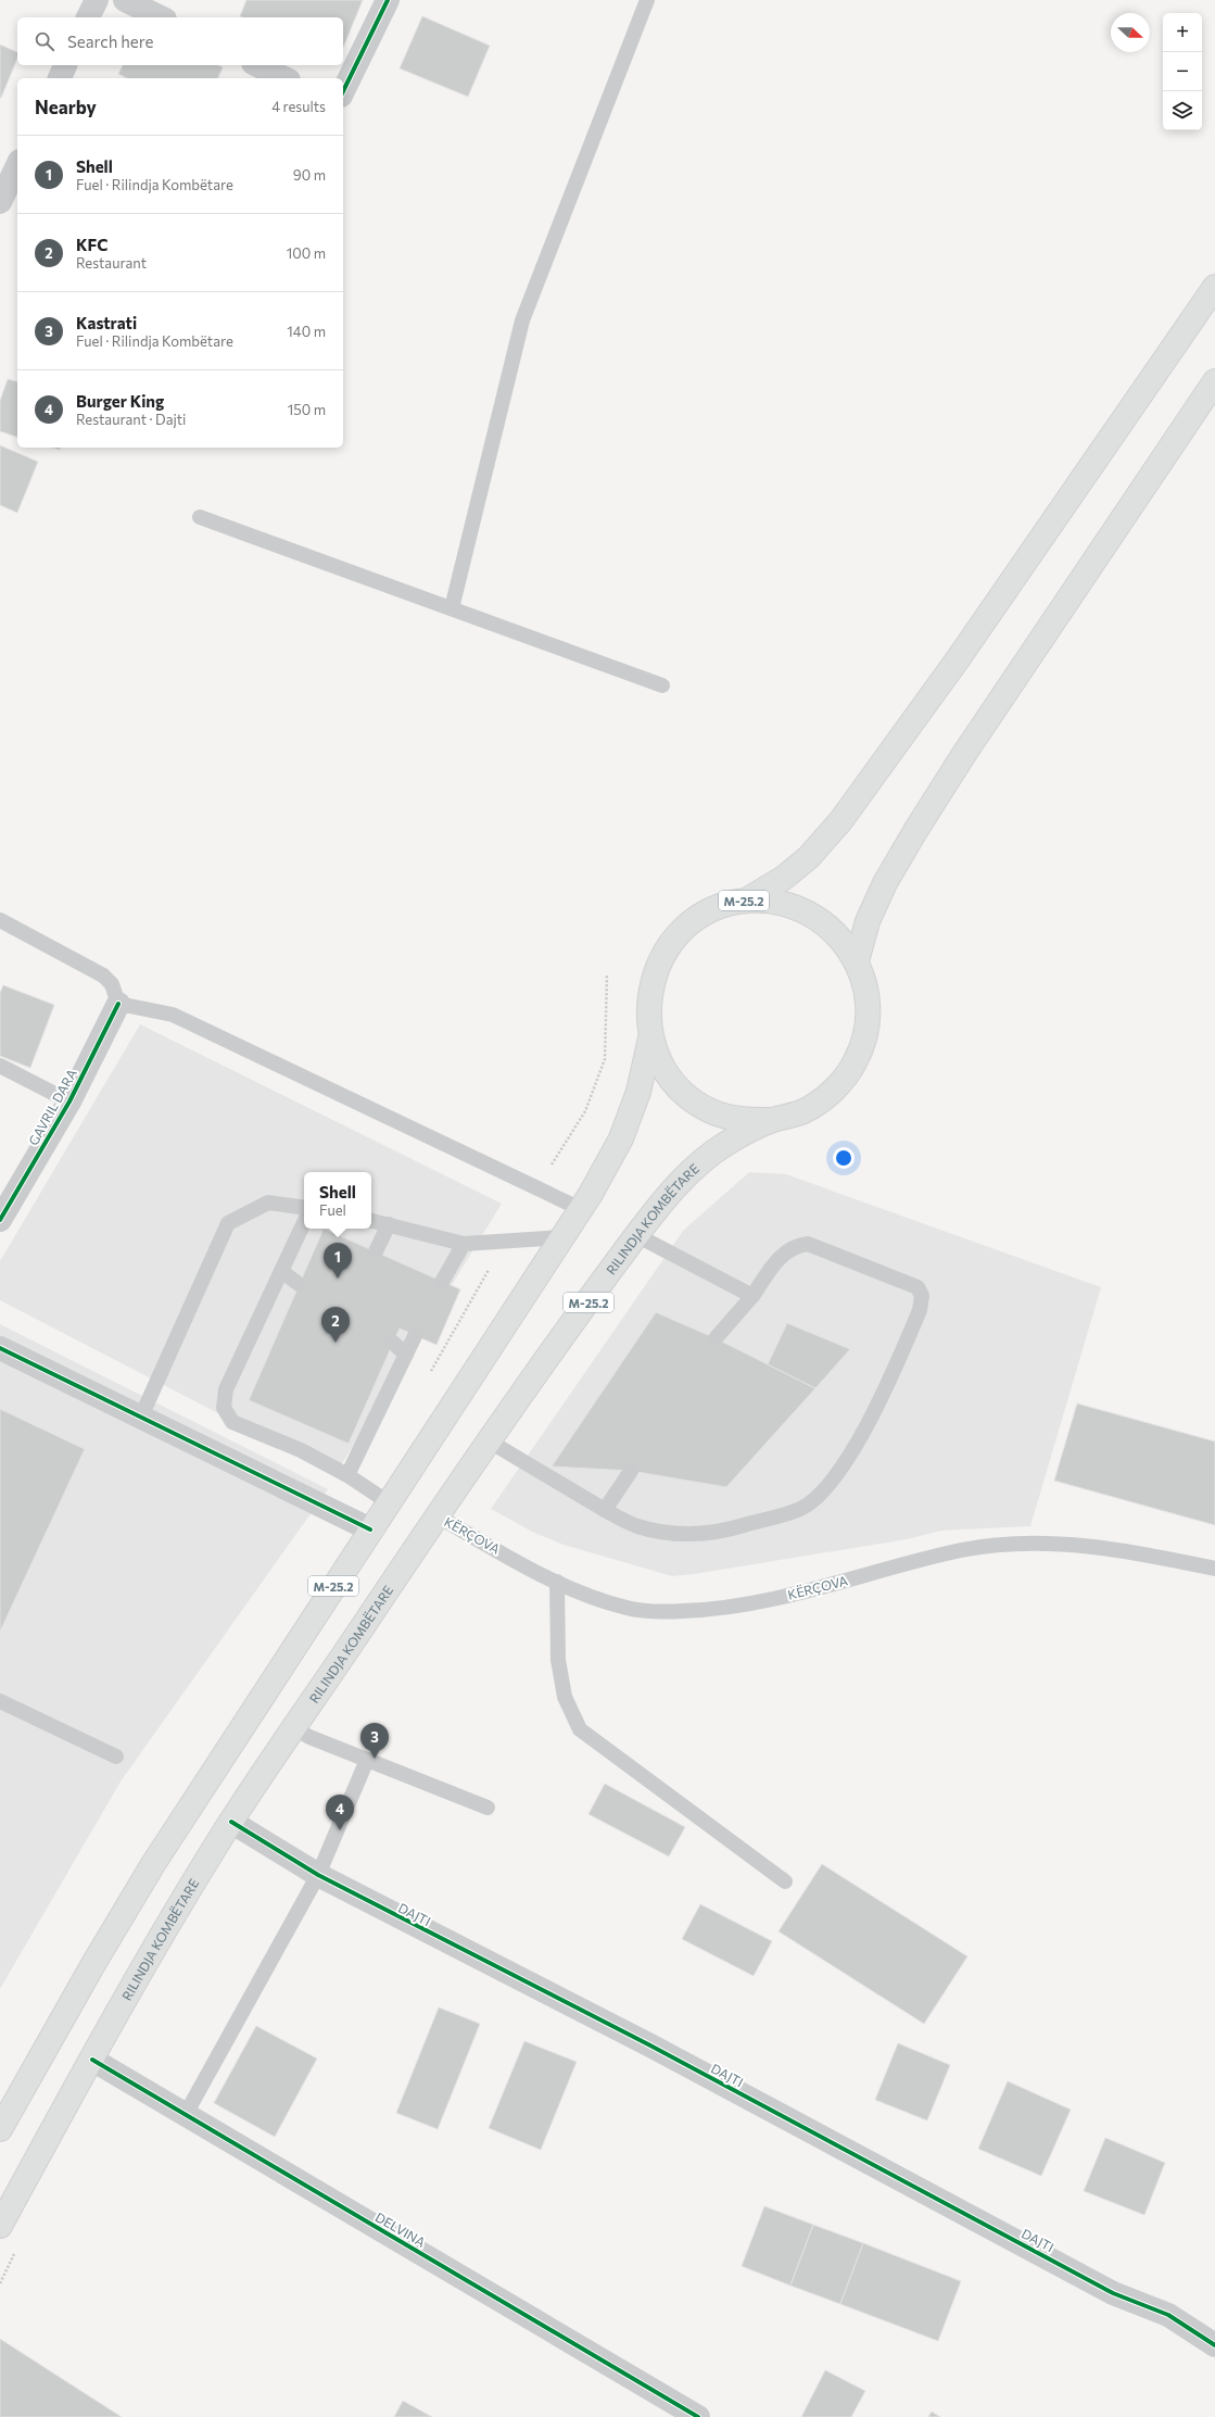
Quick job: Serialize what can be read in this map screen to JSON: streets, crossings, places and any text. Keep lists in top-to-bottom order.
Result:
{
  "streets": {
    "main road": ["M-25.2", "RILINDJA KOMBËTARE"],
    "street": ["GAVRIL DARA", "DAJTI", "DELVINA"],
    "lane": ["KËRÇOVA"]
  },
  "crossings": [
    ["M-25.2", "RILINDJA KOMBËTARE"],
    ["RILINDJA KOMBËTARE", "KËRÇOVA"],
    ["RILINDJA KOMBËTARE", "DAJTI"],
    ["RILINDJA KOMBËTARE", "DELVINA"]
  ],
  "north": "right",
  "page": {
    "map_buttons": ["+", "−"],
    "search": "Search here",
    "heading": ["Nearby", "4 results"],
    "list": [
      {
        "mark": "1",
        "name": "Shell",
        "note": "Fuel · Rilindja Kombëtare",
        "value": "90 m"
      },
      {
        "mark": "2",
        "name": "KFC",
        "note": "Restaurant",
        "value": "100 m"
      },
      {
        "mark": "3",
        "name": "Kastrati",
        "note": "Fuel · Rilindja Kombëtare",
        "value": "140 m"
      },
      {
        "mark": "4",
        "name": "Burger King",
        "note": "Restaurant · Dajti",
        "value": "150 m"
      }
    ],
    "popup": ["Shell", "Fuel"],
    "pins": [
      "1",
      "2",
      "3",
      "4"
    ]
  }
}
